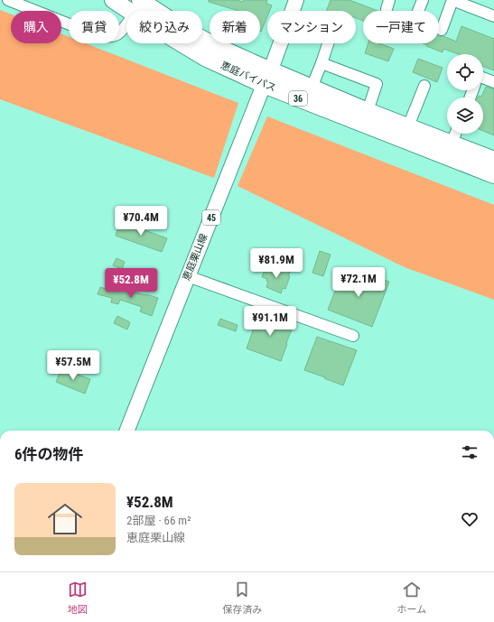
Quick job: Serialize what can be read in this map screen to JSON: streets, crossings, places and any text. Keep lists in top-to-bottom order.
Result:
{
  "streets": {
    "highway": ["恵庭バイパス", "36"],
    "main road": ["45", "恵庭栗山線"]
  },
  "crossings": [
    ["恵庭バイパス", "恵庭栗山線"]
  ],
  "page": {
    "chip": [
      "購入",
      "賃貸",
      "絞り込み",
      "新着",
      "マンション",
      "一戸建て"
    ],
    "price": [
      "¥70.4M",
      "¥81.9M",
      "¥72.1M",
      "¥52.8M",
      "¥91.1M",
      "¥57.5M"
    ],
    "heading": "6件の物件",
    "list": [
      {
        "name": "¥52.8M",
        "note": "2部屋 · 66 m² · 恵庭栗山線"
      }
    ],
    "tabs": ["地図", "保存済み", "ホーム"]
  }
}
